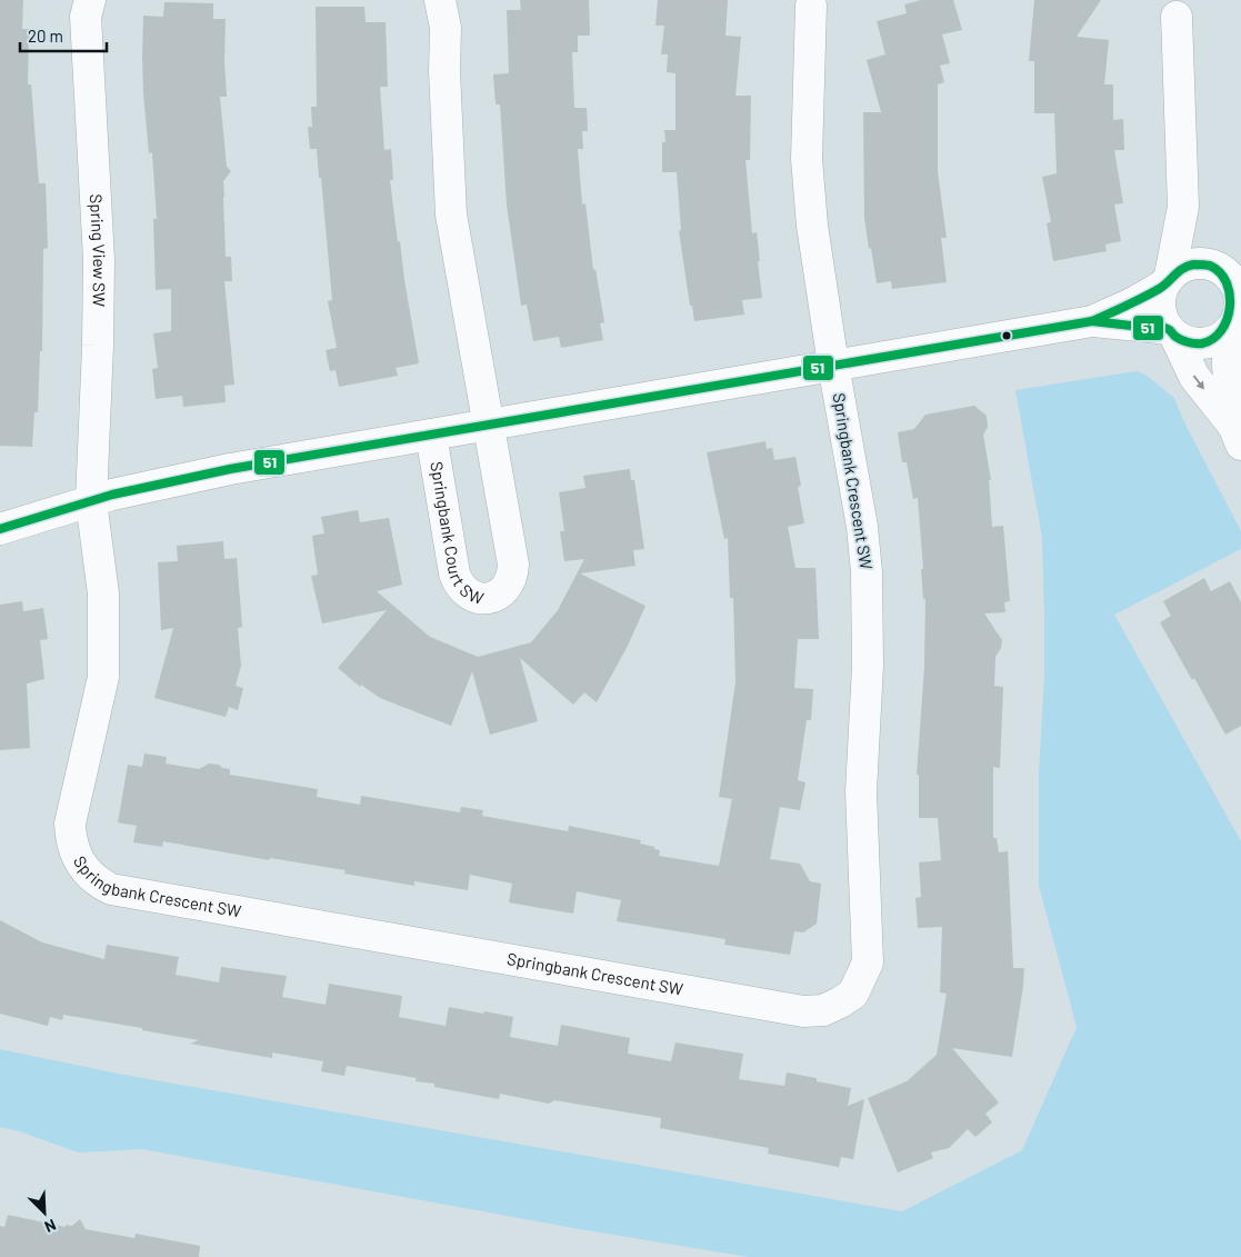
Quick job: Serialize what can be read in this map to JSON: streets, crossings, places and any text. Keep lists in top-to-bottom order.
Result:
{
  "streets": {
    "street": ["Spring View SW", "Springbank Crescent SW", "Springbank Court SW"]
  },
  "crossings": [
    ["Spring View SW", "Springbank Crescent SW"]
  ],
  "lines": ["transit line 51"],
  "scale_bar": "20 m",
  "north": "bottom right"
}
